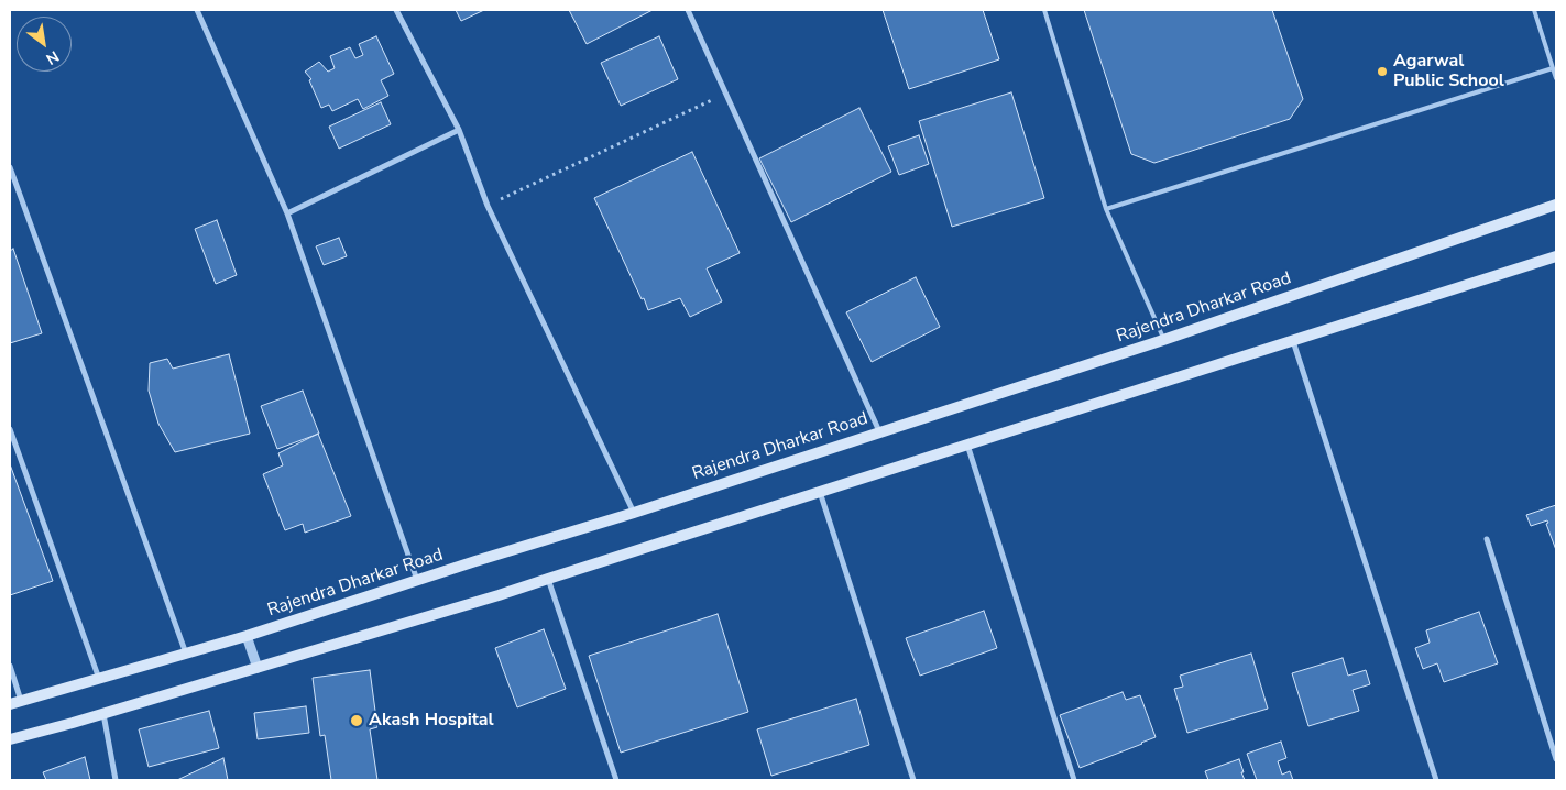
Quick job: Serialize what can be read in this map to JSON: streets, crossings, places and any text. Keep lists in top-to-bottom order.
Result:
{
  "streets": {
    "main road": ["Rajendra Dharkar Road"]
  },
  "places": ["Agarwal Public School", "Akash Hospital"],
  "north": "bottom right"
}
